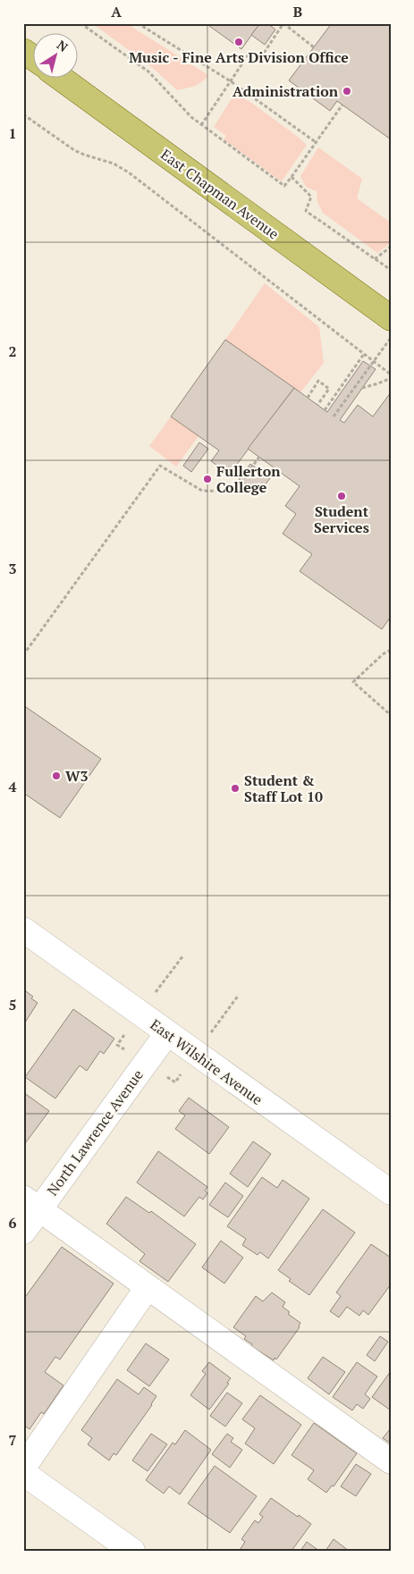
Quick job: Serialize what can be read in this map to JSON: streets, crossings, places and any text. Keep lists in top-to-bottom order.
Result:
{
  "streets": {
    "main road": ["East Chapman Avenue"],
    "street": ["East Wilshire Avenue", "North Lawrence Avenue"]
  },
  "crossings": [
    ["East Wilshire Avenue", "North Lawrence Avenue"]
  ],
  "places": [
    "Music - Fine Arts Division Office",
    "Administration",
    "Fullerton College",
    "Student Services",
    "W3",
    "Student & Staff Lot 10"
  ],
  "north": "top right",
  "grid": {
    "columns": ["A", "B"],
    "rows": [
      "1",
      "2",
      "3",
      "4",
      "5",
      "6",
      "7"
    ]
  }
}
